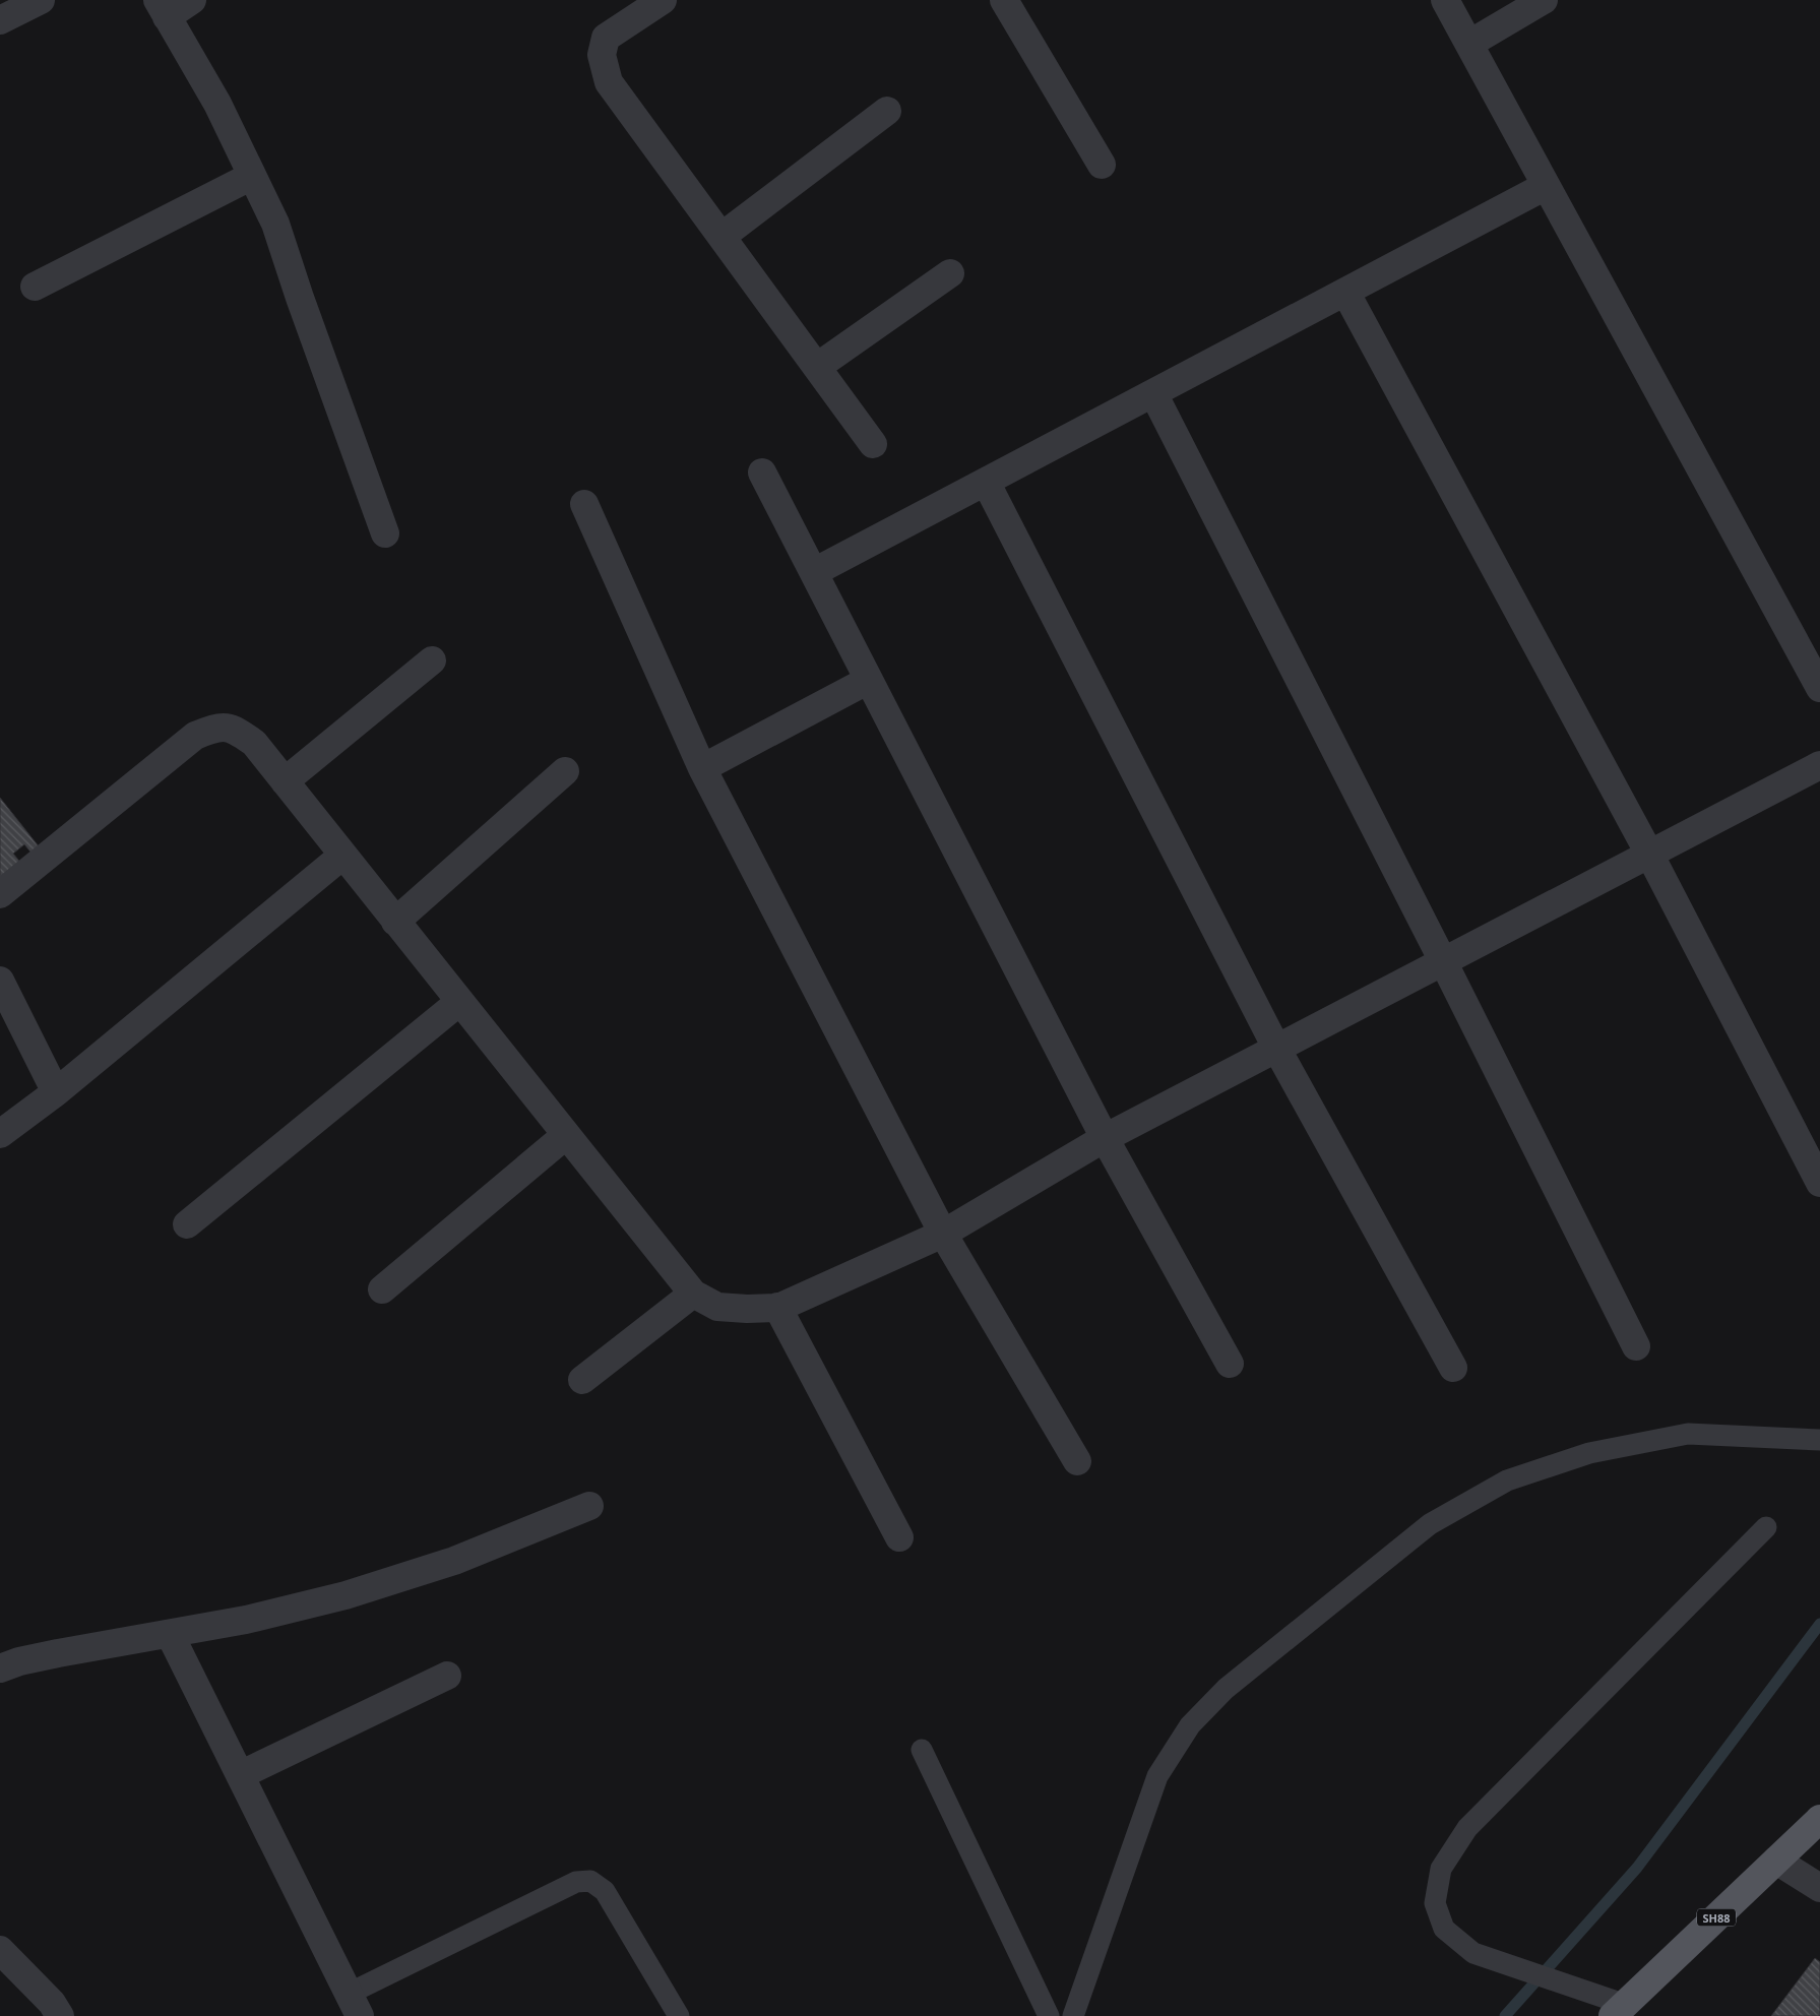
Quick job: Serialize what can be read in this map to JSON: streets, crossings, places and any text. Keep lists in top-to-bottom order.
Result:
{
  "streets": {
    "main road": ["SH88"]
  }
}
